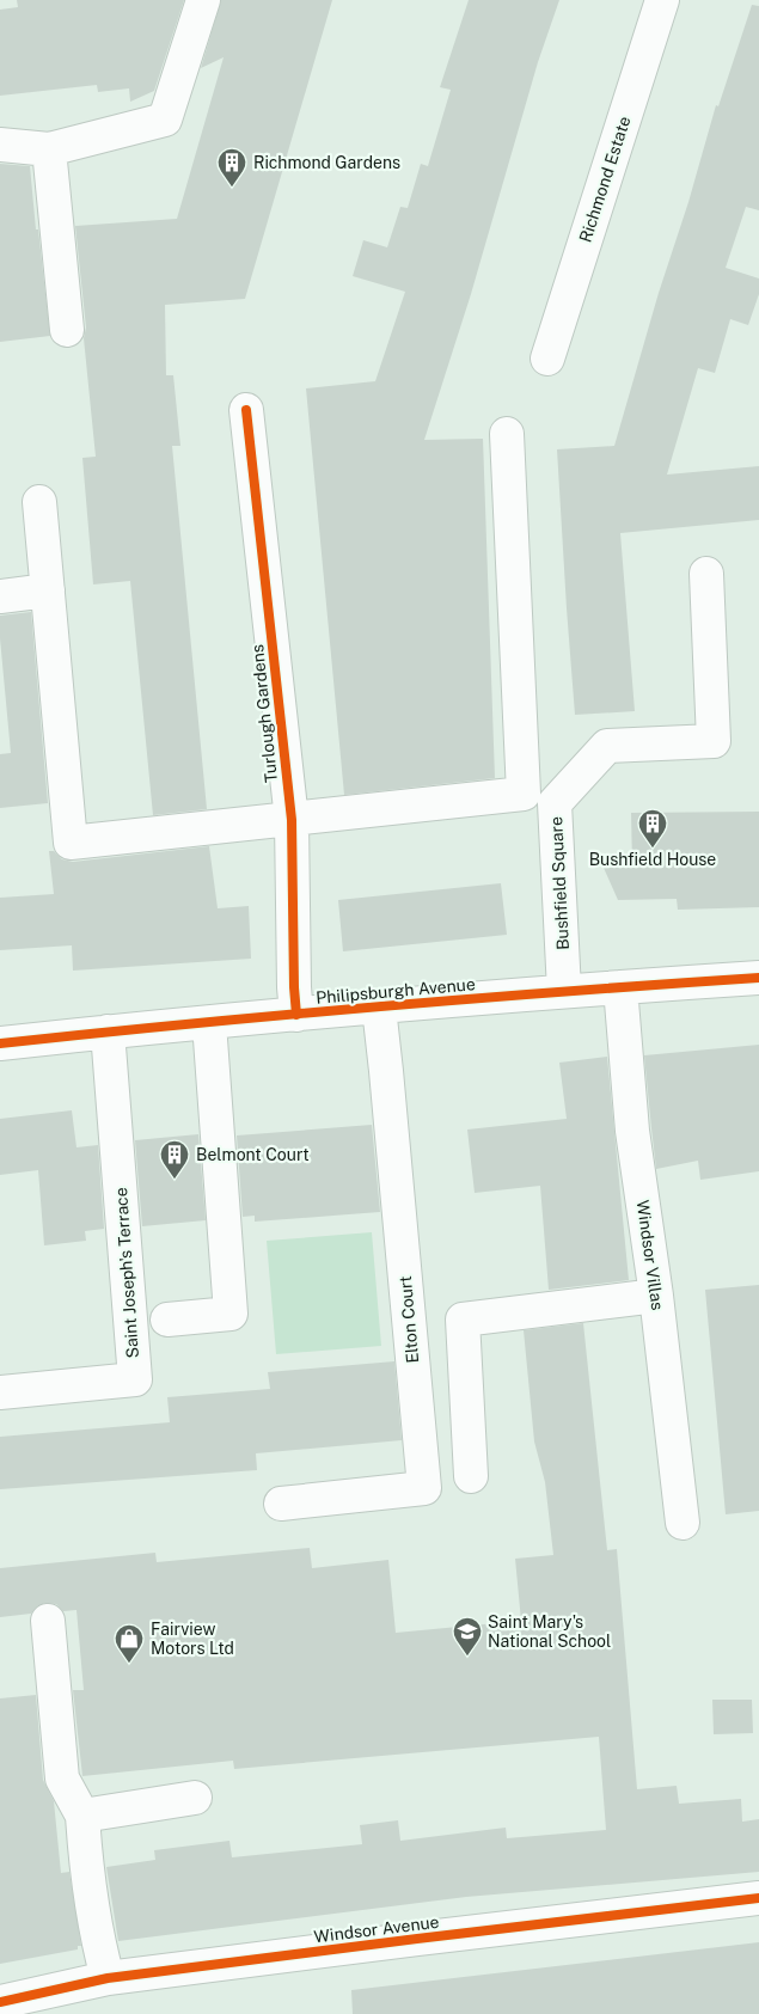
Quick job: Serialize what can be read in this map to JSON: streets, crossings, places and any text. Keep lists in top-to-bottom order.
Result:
{
  "streets": {
    "street": [
      "Richmond Estate",
      "Turlough Gardens",
      "Bushfield Square",
      "Philipsburgh Avenue",
      "Windsor Villas",
      "Saint Joseph's Terrace",
      "Elton Court",
      "Windsor Avenue"
    ]
  },
  "crossings": [
    ["Turlough Gardens", "Philipsburgh Avenue"],
    ["Bushfield Square", "Philipsburgh Avenue"],
    ["Philipsburgh Avenue", "Windsor Villas"],
    ["Philipsburgh Avenue", "Saint Joseph's Terrace"],
    ["Philipsburgh Avenue", "Elton Court"]
  ],
  "places": {
    "building": ["Richmond Gardens", "Bushfield House", "Belmont Court"],
    "school or university": ["Saint Mary's National School"],
    "shop": ["Fairview Motors Ltd"]
  }
}
